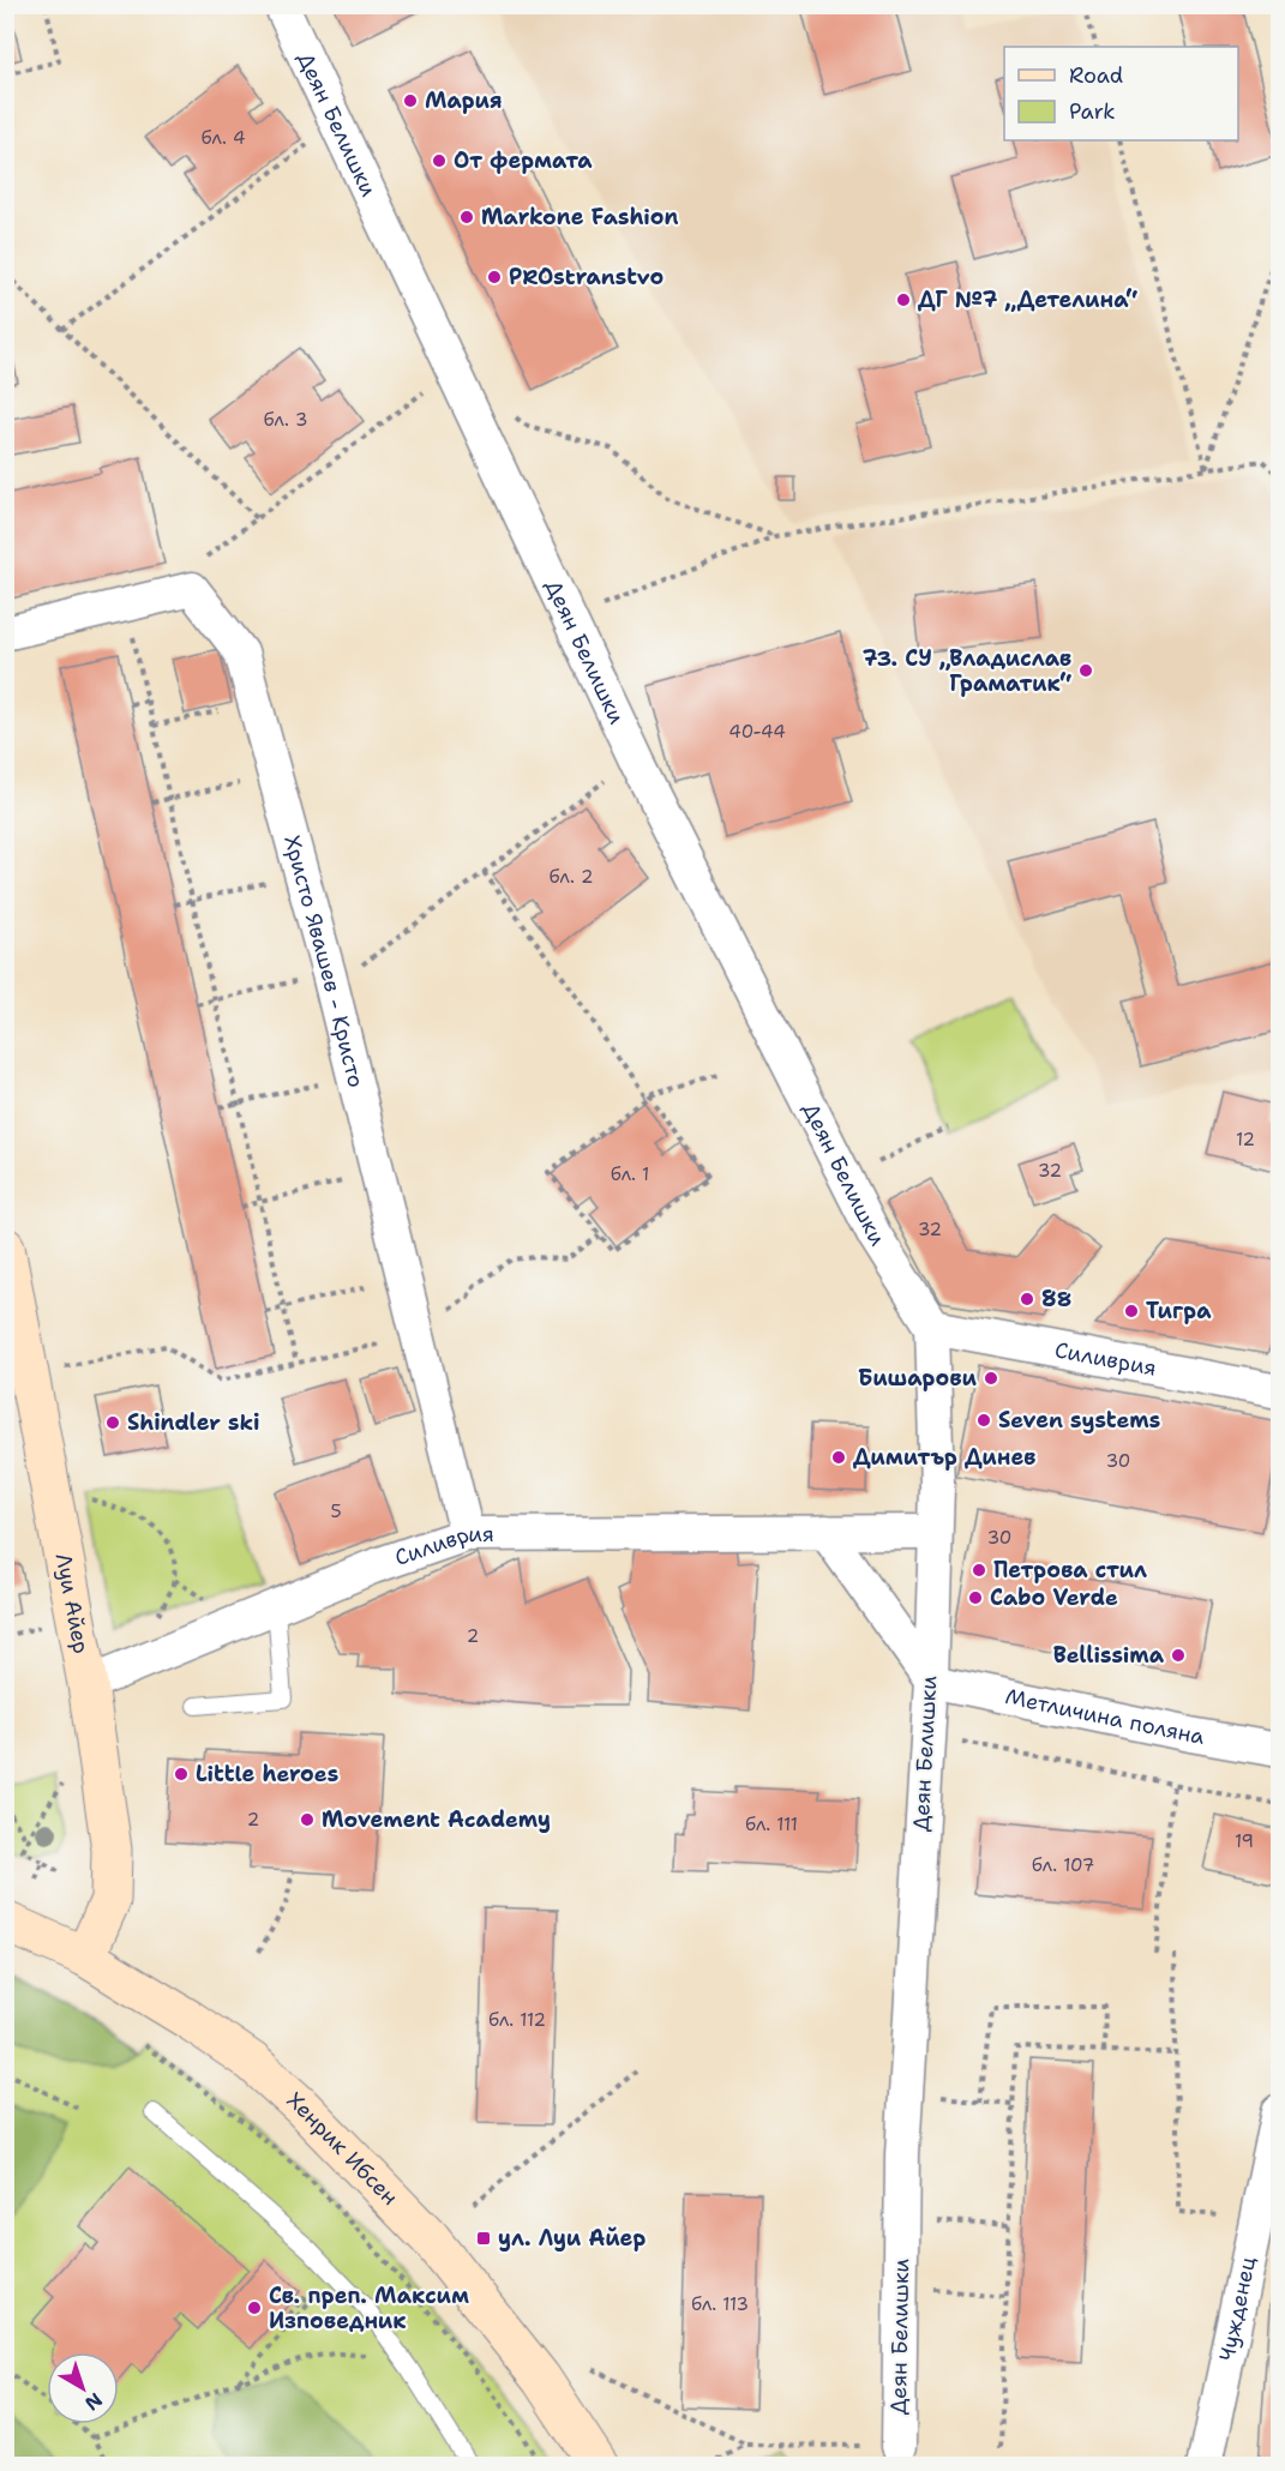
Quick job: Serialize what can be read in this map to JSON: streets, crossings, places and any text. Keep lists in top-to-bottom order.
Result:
{
  "streets": {
    "main road": ["Луи Айер", "Хенрик Ибсен"],
    "street": [
      "Деян Белишки",
      "Христо Явашев - Кристо",
      "Силиврия",
      "Метличина поляна",
      "Чужденец"
    ]
  },
  "crossings": [
    ["Деян Белишки", "Силиврия"],
    ["Деян Белишки", "Метличина поляна"],
    ["Христо Явашев - Кристо", "Силиврия"],
    ["Силиврия", "Луи Айер"],
    ["Луи Айер", "Хенрик Ибсен"]
  ],
  "places": {
    "other": [
      "Мария",
      "От фермата",
      "Markone Fashion",
      "PROstranstvo",
      "ДГ №7 „Детелина“",
      "73. СУ „Владислав Граматик“",
      "88",
      "Тигра",
      "Бишарови",
      "Seven systems",
      "Shindler ski",
      "Димитър Динев",
      "Петрова стил",
      "Cabo Verde",
      "Bellissima",
      "Little heroes",
      "Movement Academy",
      "Св. преп. Максим Изповедник"
    ],
    "transit": ["ул. Луи Айер"]
  },
  "house_numbers": [
    "бл. 4",
    "бл. 3",
    "40-44",
    "бл. 2",
    "12",
    "32",
    "бл. 1",
    "32",
    "30",
    "5",
    "30",
    "2",
    "2",
    "бл. 111",
    "19",
    "бл. 107",
    "бл. 112",
    "бл. 113"
  ],
  "legend": ["Road", "Park"],
  "north": "bottom right"
}
